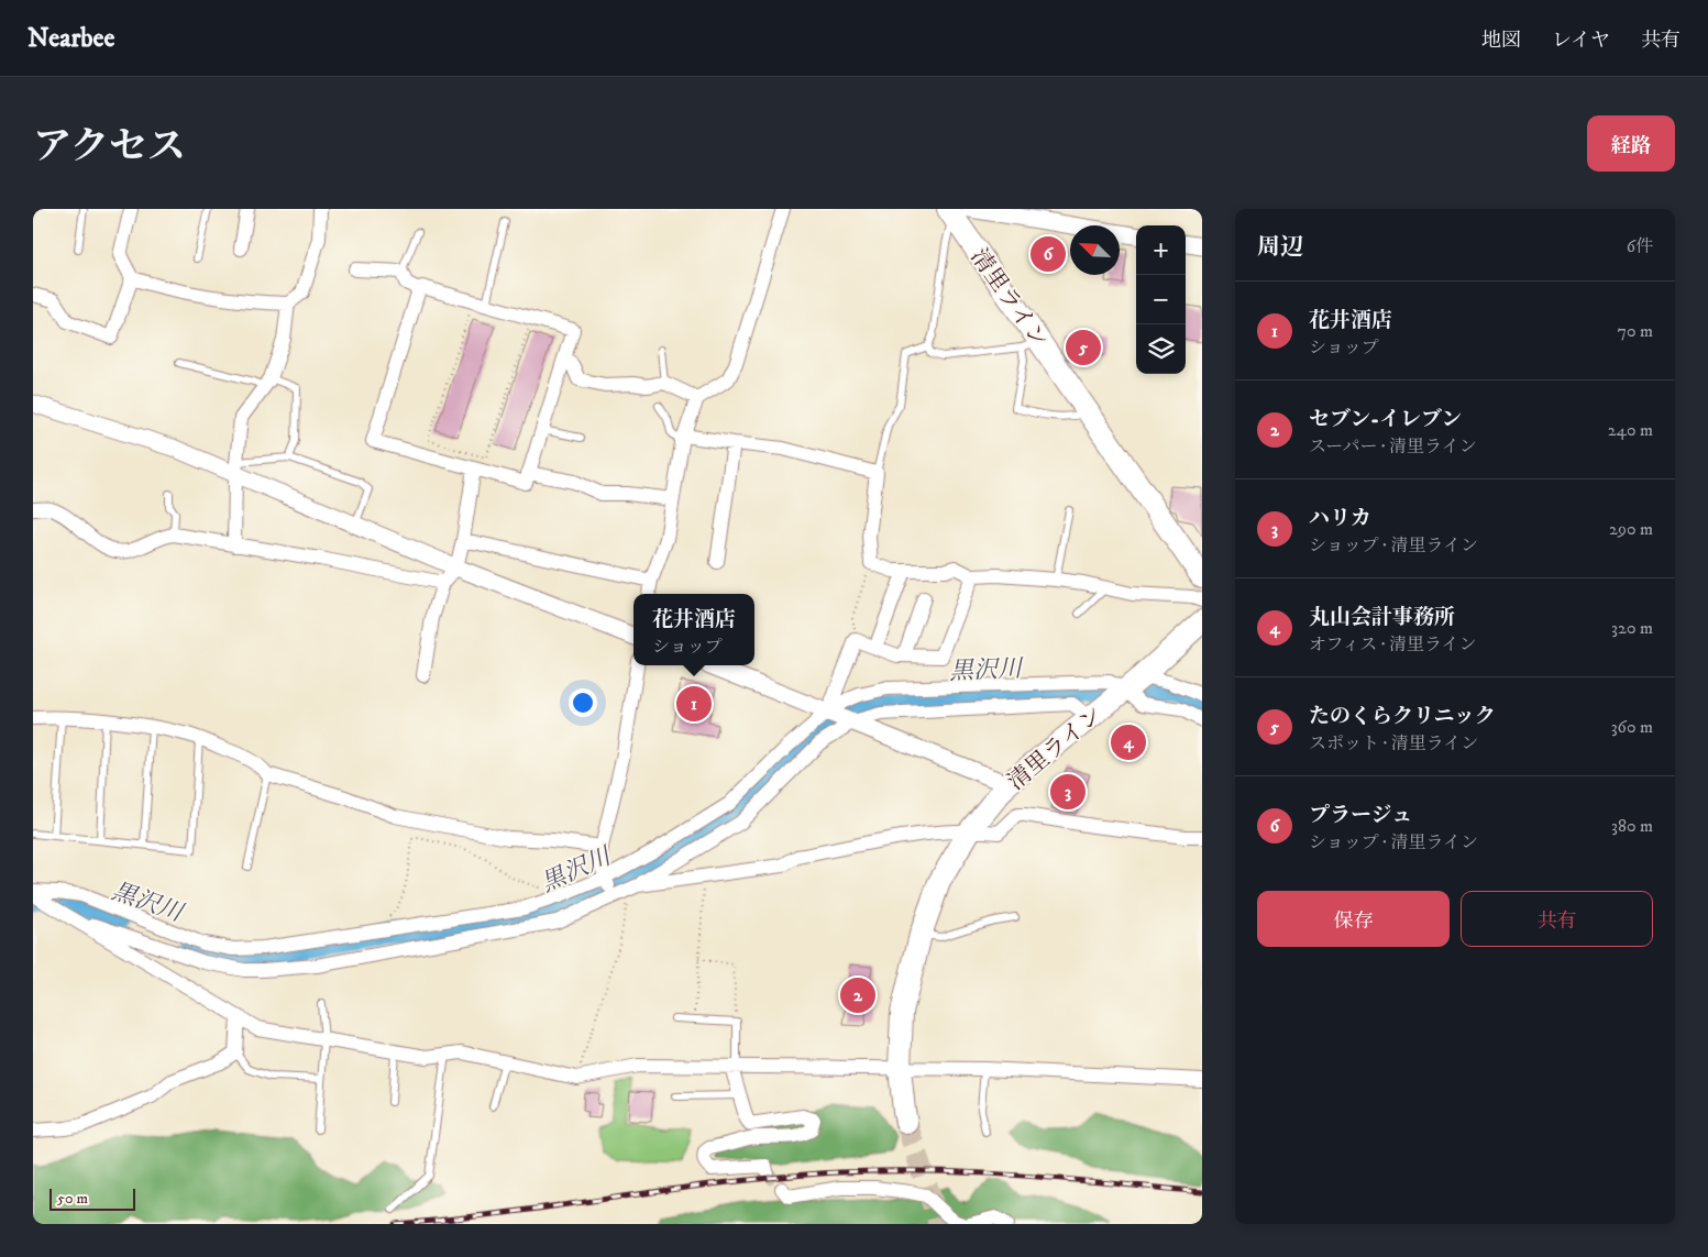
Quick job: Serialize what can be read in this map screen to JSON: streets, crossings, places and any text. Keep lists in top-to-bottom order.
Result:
{
  "streets": {
    "highway": ["清里ライン"]
  },
  "water": ["黒沢川"],
  "scale_bar": "50 m",
  "north": "top left",
  "page": {
    "header": "Nearbee",
    "nav": ["地図", "レイヤ", "共有"],
    "title": "アクセス",
    "buttons": [
      "経路",
      ["保存", "共有"]
    ],
    "heading": ["周辺", "6件"],
    "map_buttons": ["+", "−"],
    "pins": [
      "6",
      "5",
      "1",
      "4",
      "3",
      "2"
    ],
    "list": [
      {
        "mark": "1",
        "name": "花井酒店",
        "note": "ショップ",
        "value": "70 m"
      },
      {
        "mark": "2",
        "name": "セブン-イレブン",
        "note": "スーパー · 清里ライン",
        "value": "240 m"
      },
      {
        "mark": "3",
        "name": "ハリカ",
        "note": "ショップ · 清里ライン",
        "value": "290 m"
      },
      {
        "mark": "4",
        "name": "丸山会計事務所",
        "note": "オフィス · 清里ライン",
        "value": "320 m"
      },
      {
        "mark": "5",
        "name": "たのくらクリニック",
        "note": "スポット · 清里ライン",
        "value": "360 m"
      },
      {
        "mark": "6",
        "name": "プラージュ",
        "note": "ショップ · 清里ライン",
        "value": "380 m"
      }
    ],
    "popup": ["花井酒店", "ショップ"],
    "scale": "50 m"
  }
}
